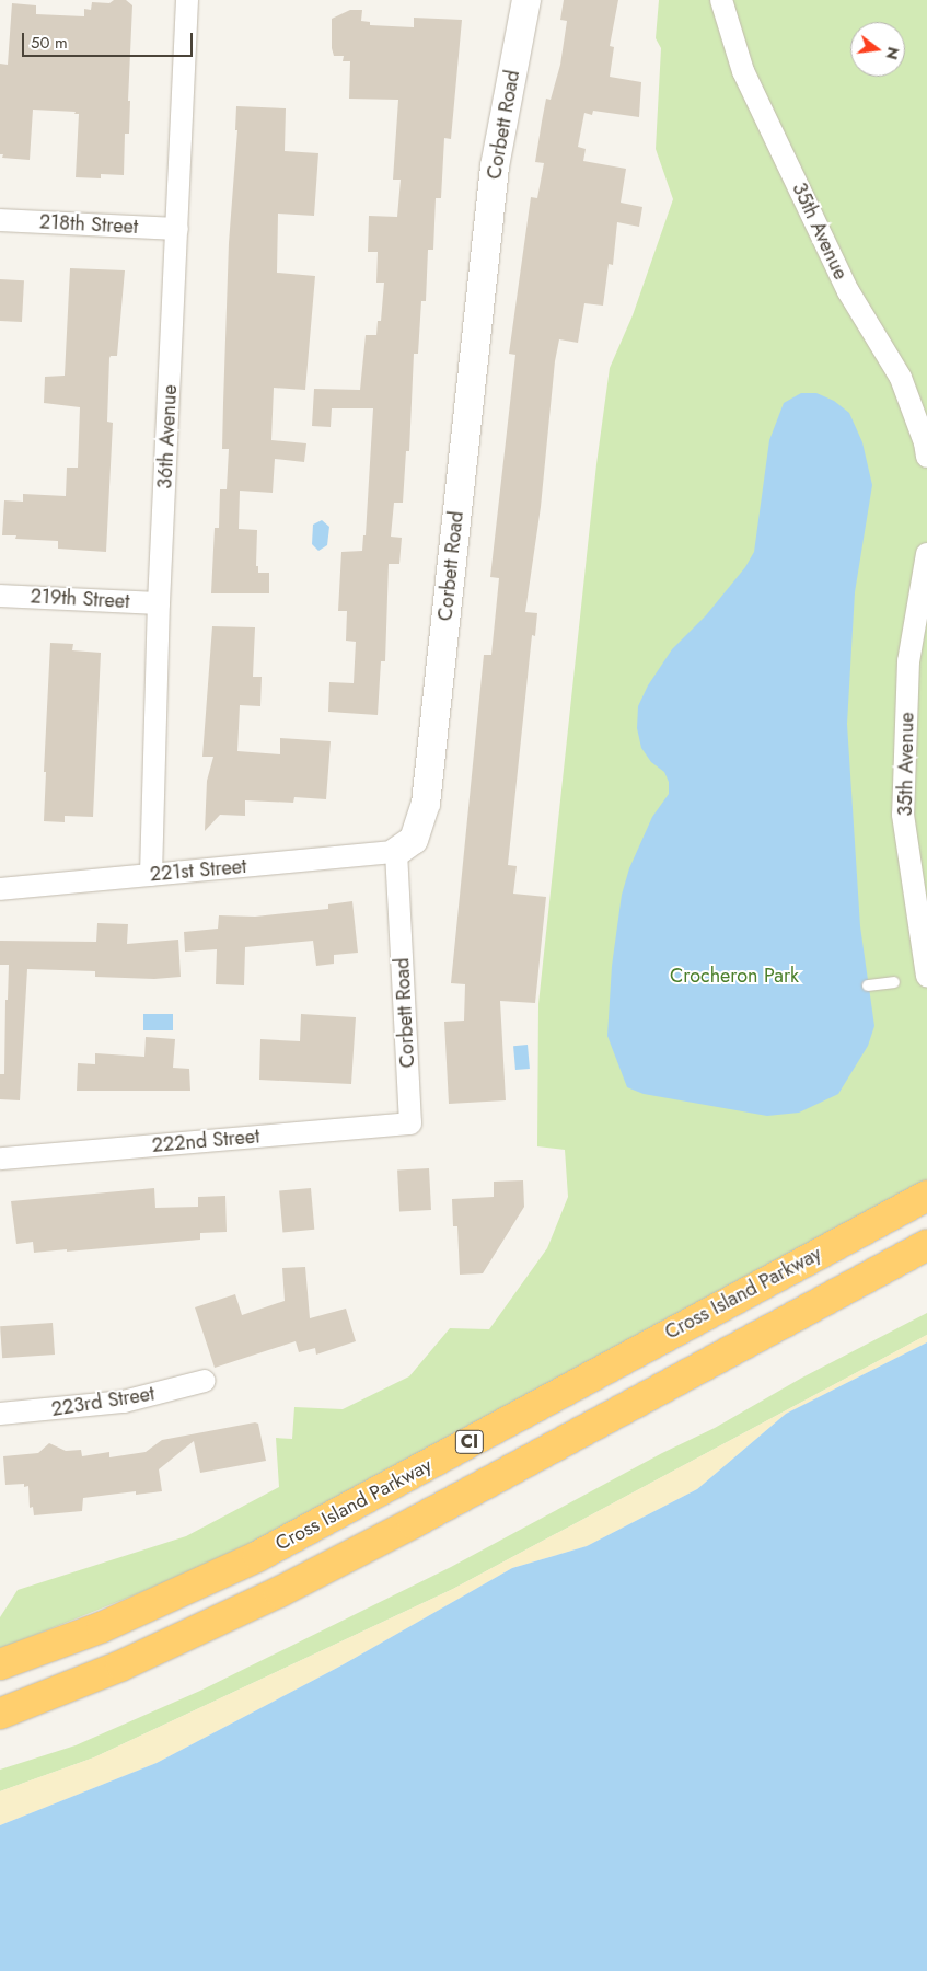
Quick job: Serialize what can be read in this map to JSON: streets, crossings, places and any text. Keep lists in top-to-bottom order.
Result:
{
  "streets": {
    "highway": ["Cross Island Parkway", "CI"],
    "street": [
      "Corbett Road",
      "218th Street",
      "35th Avenue",
      "36th Avenue",
      "219th Street",
      "221st Street",
      "222nd Street",
      "223rd Street"
    ]
  },
  "crossings": [
    ["Corbett Road", "221st Street"],
    ["Corbett Road", "222nd Street"],
    ["218th Street", "36th Avenue"],
    ["36th Avenue", "219th Street"],
    ["36th Avenue", "221st Street"]
  ],
  "parks": ["Crocheron Park"],
  "scale_bar": "50 m",
  "north": "right"
}
